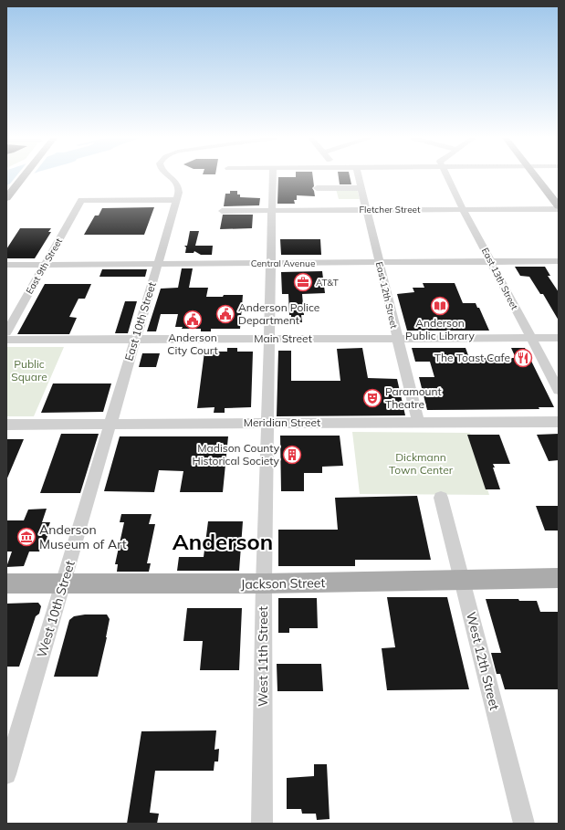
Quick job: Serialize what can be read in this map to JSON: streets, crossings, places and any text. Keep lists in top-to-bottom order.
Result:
{
  "streets": {
    "main road": ["Jackson Street"],
    "street": [
      "Fletcher Street",
      "Central Avenue",
      "East 9th Street",
      "East 13th Street",
      "East 12th Street",
      "East 10th Street",
      "Main Street",
      "Meridian Street",
      "West 10th Street",
      "West 11th Street",
      "West 12th Street"
    ]
  },
  "crossings": [
    ["Fletcher Street", "East 13th Street"],
    ["Fletcher Street", "East 12th Street"],
    ["Fletcher Street", "West 11th Street"],
    ["Central Avenue", "East 9th Street"],
    ["Central Avenue", "East 13th Street"],
    ["Central Avenue", "East 12th Street"],
    ["Central Avenue", "East 10th Street"],
    ["Central Avenue", "West 11th Street"],
    ["East 9th Street", "East 10th Street"],
    ["East 13th Street", "Main Street"],
    ["East 12th Street", "Main Street"],
    ["East 12th Street", "Meridian Street"],
    ["East 10th Street", "Main Street"],
    ["East 10th Street", "Meridian Street"],
    ["East 10th Street", "West 10th Street"],
    ["Main Street", "West 11th Street"],
    ["Meridian Street", "West 10th Street"],
    ["Meridian Street", "West 11th Street"],
    ["Jackson Street", "West 10th Street"],
    ["Jackson Street", "West 11th Street"],
    ["Jackson Street", "West 12th Street"]
  ],
  "districts": ["Anderson"],
  "parks": ["Public Square", "Dickmann Town Center"],
  "places": {
    "office": ["AT&T"],
    "library": ["Anderson Public Library"],
    "public building": ["Anderson Police Department", "Anderson City Court"],
    "restaurant": ["The Toast Cafe"],
    "theatre": ["Paramount Theatre"],
    "building": ["Madison County Historical Society"],
    "museum": ["Anderson Museum of Art"]
  }
}
